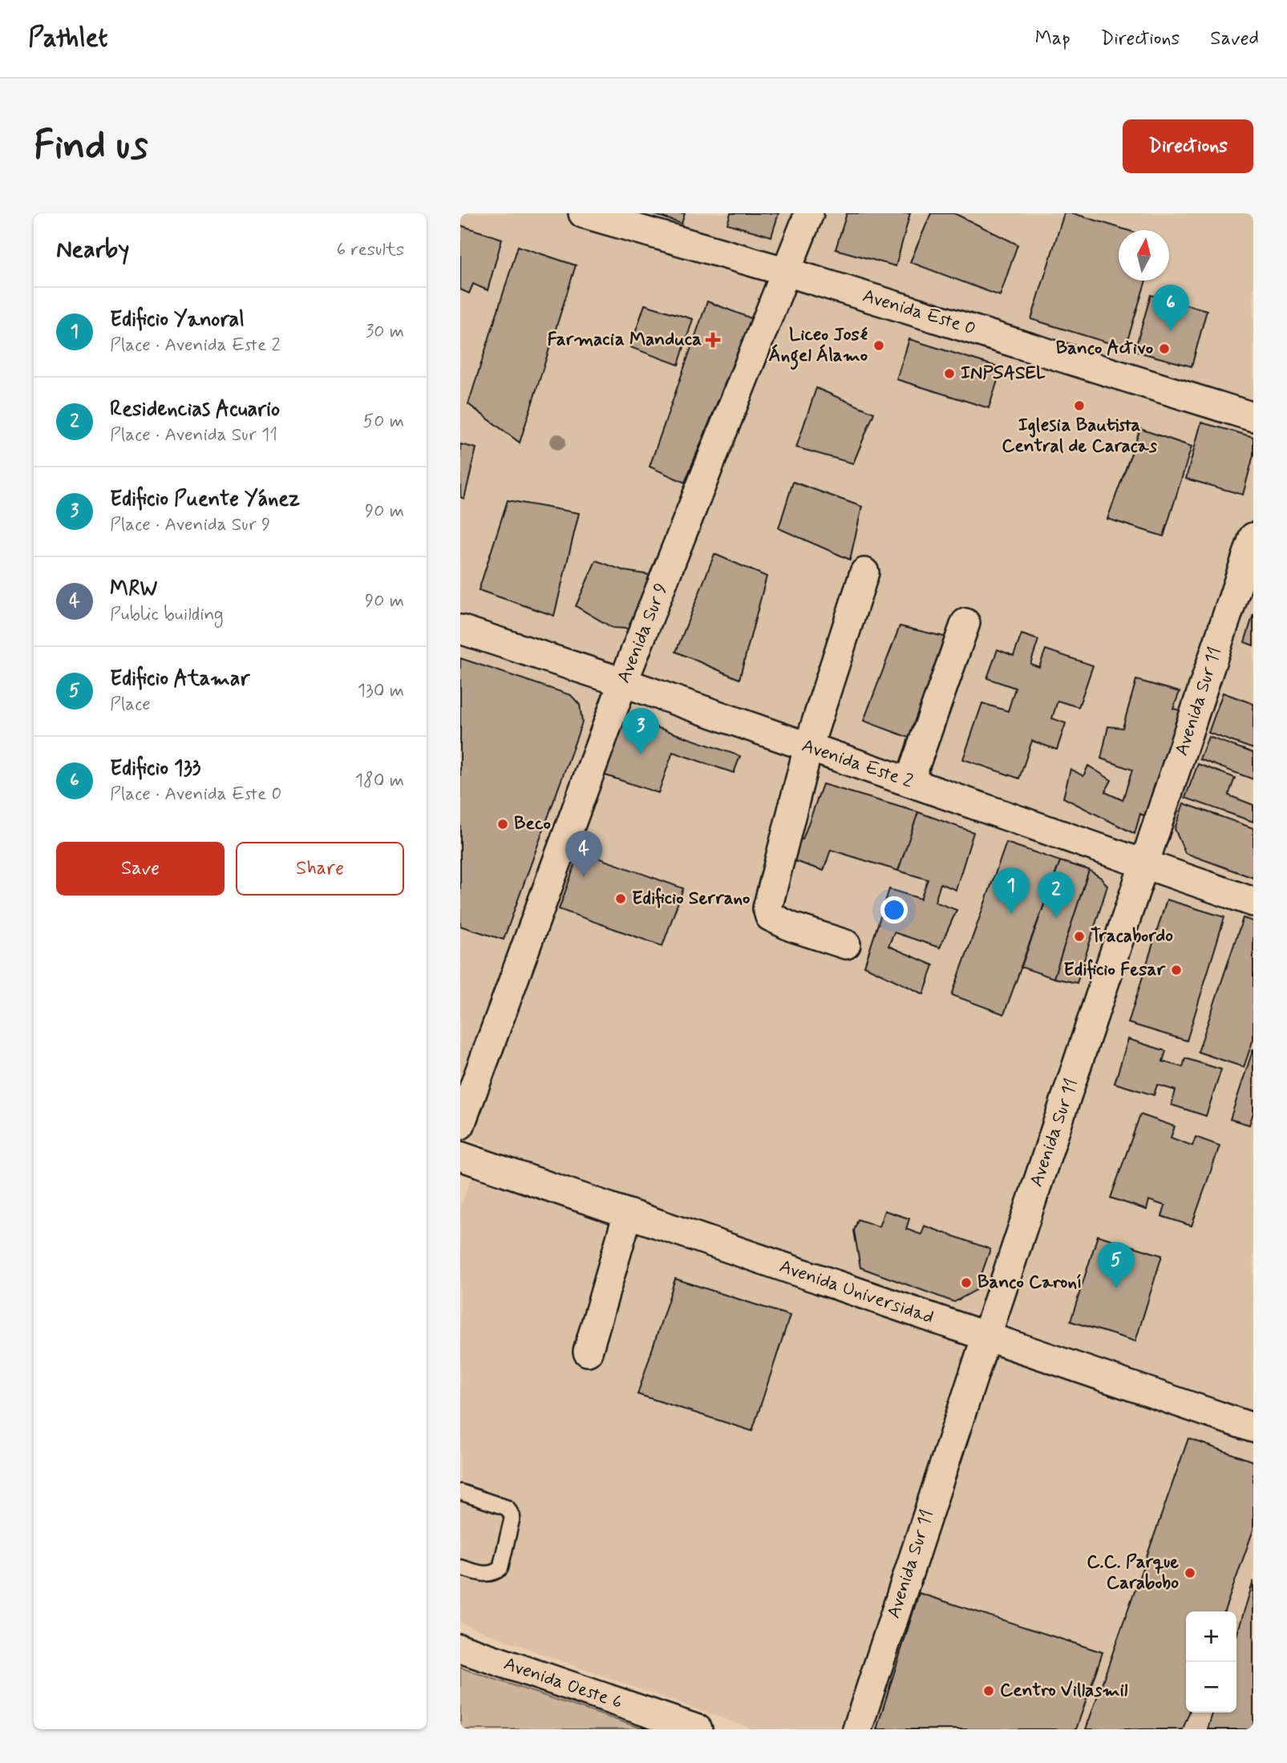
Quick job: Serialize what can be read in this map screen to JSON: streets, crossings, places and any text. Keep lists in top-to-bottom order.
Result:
{
  "streets": {
    "street": [
      "Avenida Este 0",
      "Avenida Sur 9",
      "Avenida Sur 11",
      "Avenida Este 2",
      "Avenida Universidad",
      "Avenida Oeste 6"
    ]
  },
  "crossings": [
    ["Avenida Este 0", "Avenida Sur 9"],
    ["Avenida Sur 9", "Avenida Este 2"],
    ["Avenida Sur 11", "Avenida Este 2"],
    ["Avenida Sur 11", "Avenida Universidad"]
  ],
  "places": {
    "health": ["Farmacia Manduca"],
    "other": [
      "Liceo José Ángel Álamo",
      "Banco Activo",
      "INPSASEL",
      "Iglesia Bautista Central de Caracas",
      "Beco",
      "Edificio Serrano",
      "Tracabordo",
      "Edificio Fesar",
      "Banco Caroní",
      "C.C. Parque Carabobo",
      "Centro Villasmil"
    ]
  },
  "north": "top",
  "page": {
    "header": "Pathlet",
    "nav": ["Map", "Directions", "Saved"],
    "buttons": [
      "Directions",
      ["Save", "Share"]
    ],
    "title": "Find us",
    "heading": ["Nearby", "6 results"],
    "pins": [
      "6",
      "3",
      "4",
      "1",
      "2",
      "5"
    ],
    "list": [
      {
        "mark": "1",
        "name": "Edificio Yanoral",
        "note": "Place · Avenida Este 2",
        "value": "30 m"
      },
      {
        "mark": "2",
        "name": "Residencias Acuario",
        "note": "Place · Avenida Sur 11",
        "value": "50 m"
      },
      {
        "mark": "3",
        "name": "Edificio Puente Yánez",
        "note": "Place · Avenida Sur 9",
        "value": "90 m"
      },
      {
        "mark": "4",
        "name": "MRW",
        "note": "Public building",
        "value": "90 m"
      },
      {
        "mark": "5",
        "name": "Edificio Atamar",
        "note": "Place",
        "value": "130 m"
      },
      {
        "mark": "6",
        "name": "Edificio 133",
        "note": "Place · Avenida Este 0",
        "value": "180 m"
      }
    ],
    "map_buttons": ["+", "−"]
  }
}
